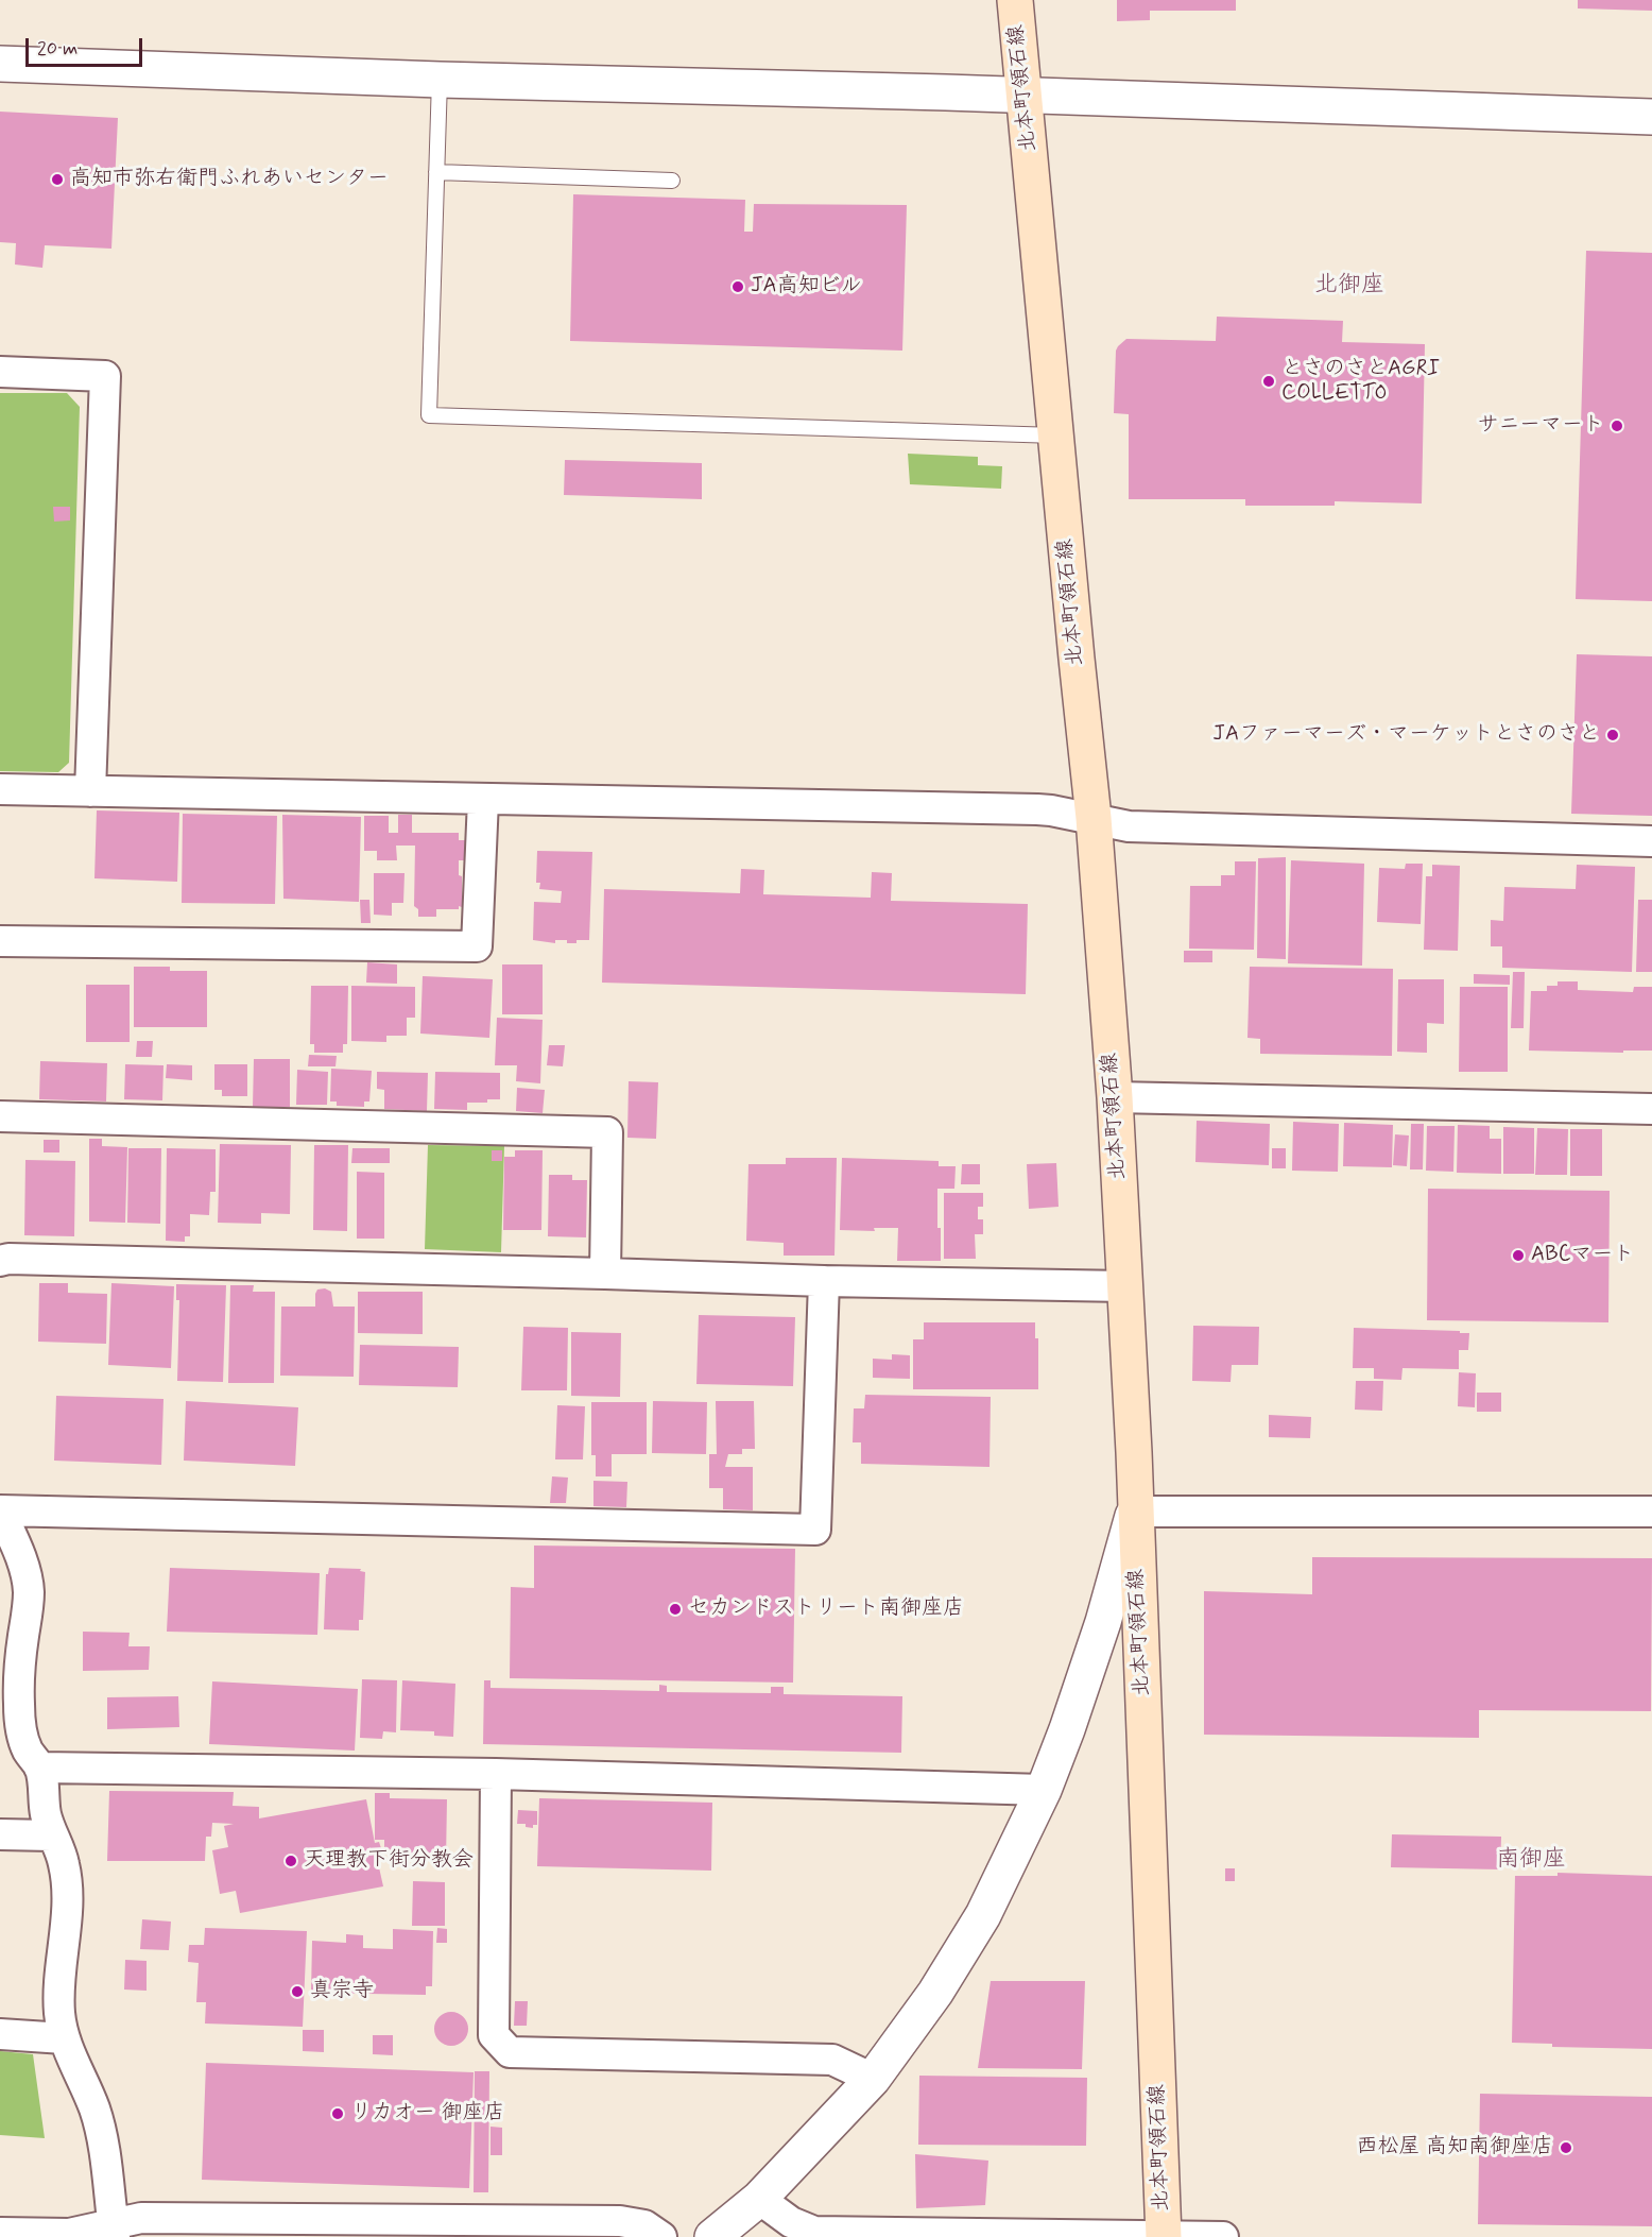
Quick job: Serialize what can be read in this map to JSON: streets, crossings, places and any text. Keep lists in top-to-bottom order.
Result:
{
  "streets": {
    "main road": ["北本町領石線"]
  },
  "districts": ["北御座", "南御座"],
  "places": [
    "高知市弥右衛門ふれあいセンター",
    "JA高知ビル",
    "とさのさとAGRI COLLETTO",
    "サニーマート",
    "JAファーマーズ・マーケットとさのさと",
    "ABCマート",
    "セカンドストリート南御座店",
    "天理教下街分教会",
    "真宗寺",
    "リカオー 御座店",
    "西松屋 高知南御座店"
  ],
  "scale_bar": "20 m"
}
